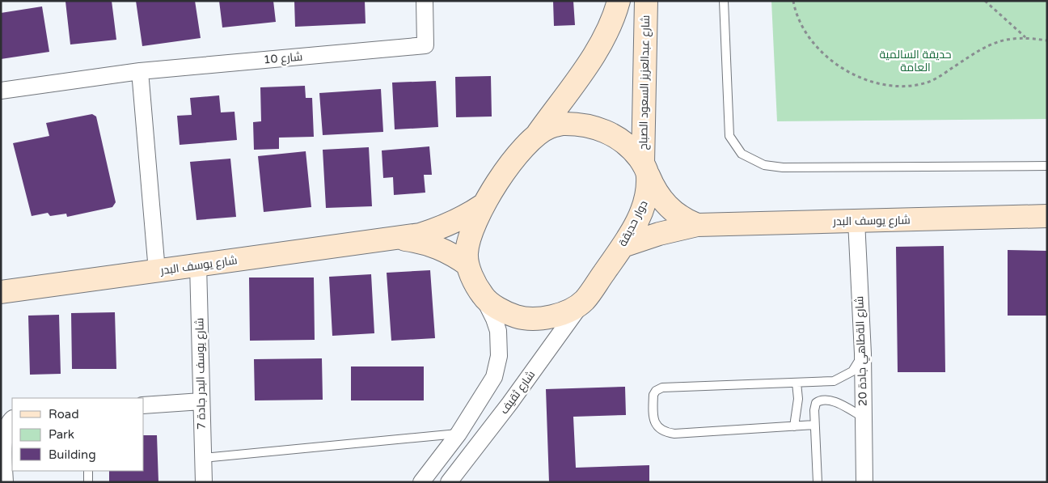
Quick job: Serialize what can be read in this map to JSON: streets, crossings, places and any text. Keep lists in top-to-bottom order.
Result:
{
  "streets": {
    "street": [
      "شارع 10",
      "شارع عبدالعزيز السعود الصباح",
      "شارع يوسف البدر",
      "دوار حديقة",
      "شارع الةطاهي جادة 20",
      "شارع يوسف البدر جادة 7",
      "شارع ثقيف"
    ]
  },
  "crossings": [
    ["شارع عبدالعزيز السعود الصباح", "شارع يوسف البدر"],
    ["شارع عبدالعزيز السعود الصباح", "دوار حديقة"],
    ["شارع يوسف البدر", "دوار حديقة"],
    ["شارع يوسف البدر", "شارع الةطاهي جادة 20"],
    ["شارع يوسف البدر", "شارع يوسف البدر جادة 7"],
    ["دوار حديقة", "شارع ثقيف"]
  ],
  "parks": ["حديقة السالمية العامة"],
  "legend": ["Road", "Park", "Building"]
}
